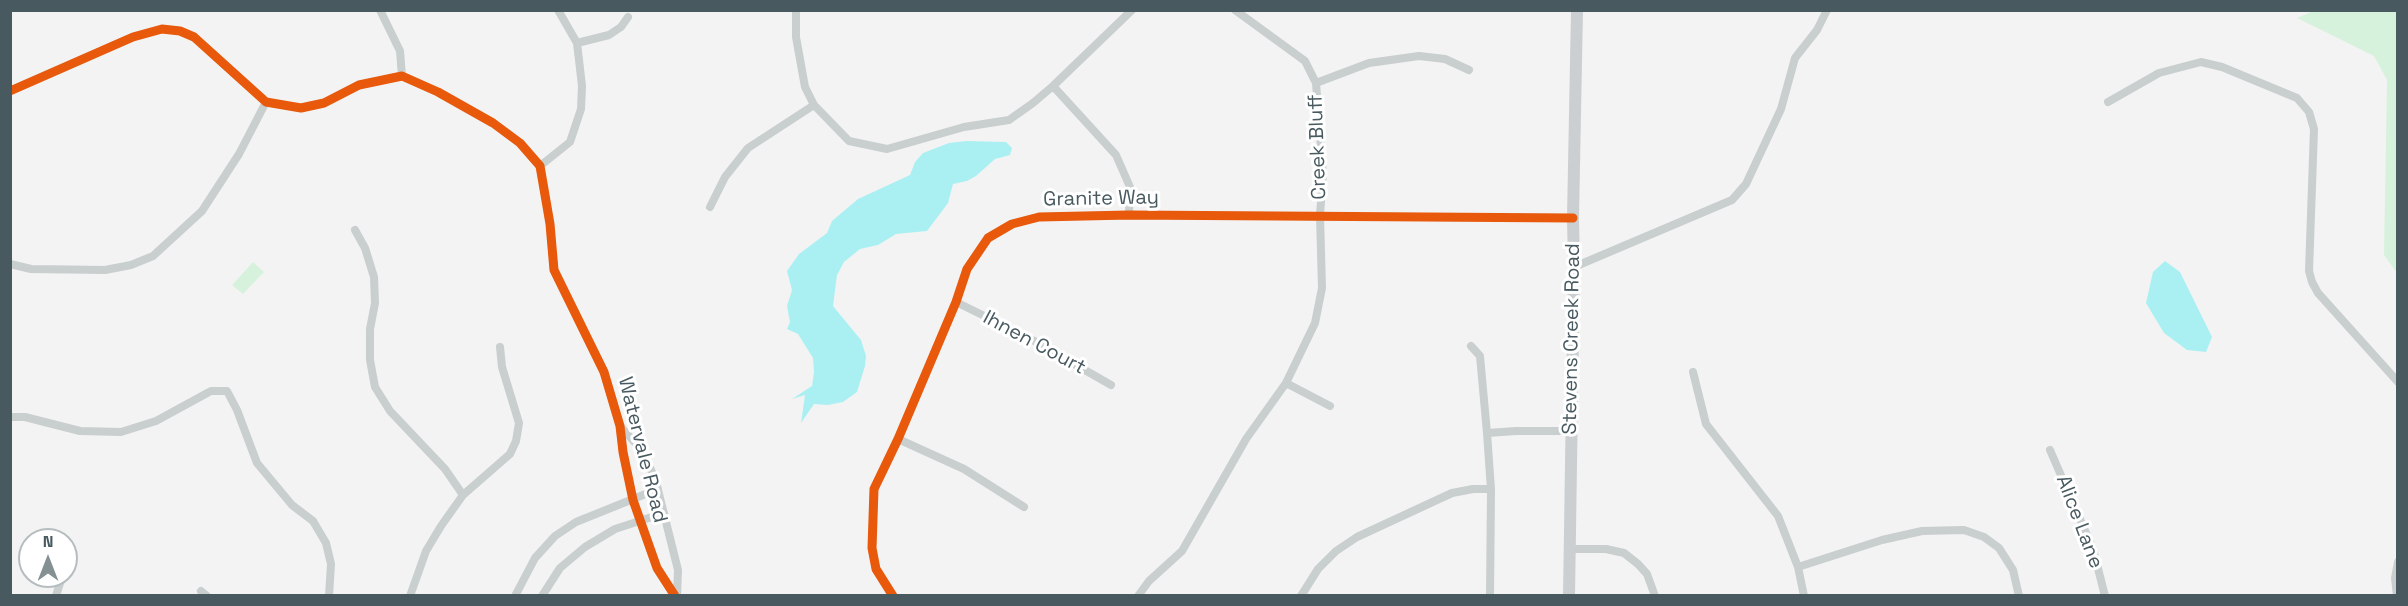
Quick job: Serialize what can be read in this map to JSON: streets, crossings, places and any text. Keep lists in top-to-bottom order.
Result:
{
  "streets": {
    "street": [
      "Creek Bluff",
      "Granite Way",
      "Stevens Creek Road",
      "Ihnen Court",
      "Watervale Road",
      "Alice Lane"
    ]
  },
  "crossings": [
    ["Creek Bluff", "Granite Way"],
    ["Granite Way", "Stevens Creek Road"],
    ["Granite Way", "Ihnen Court"]
  ],
  "north": "top"
}
